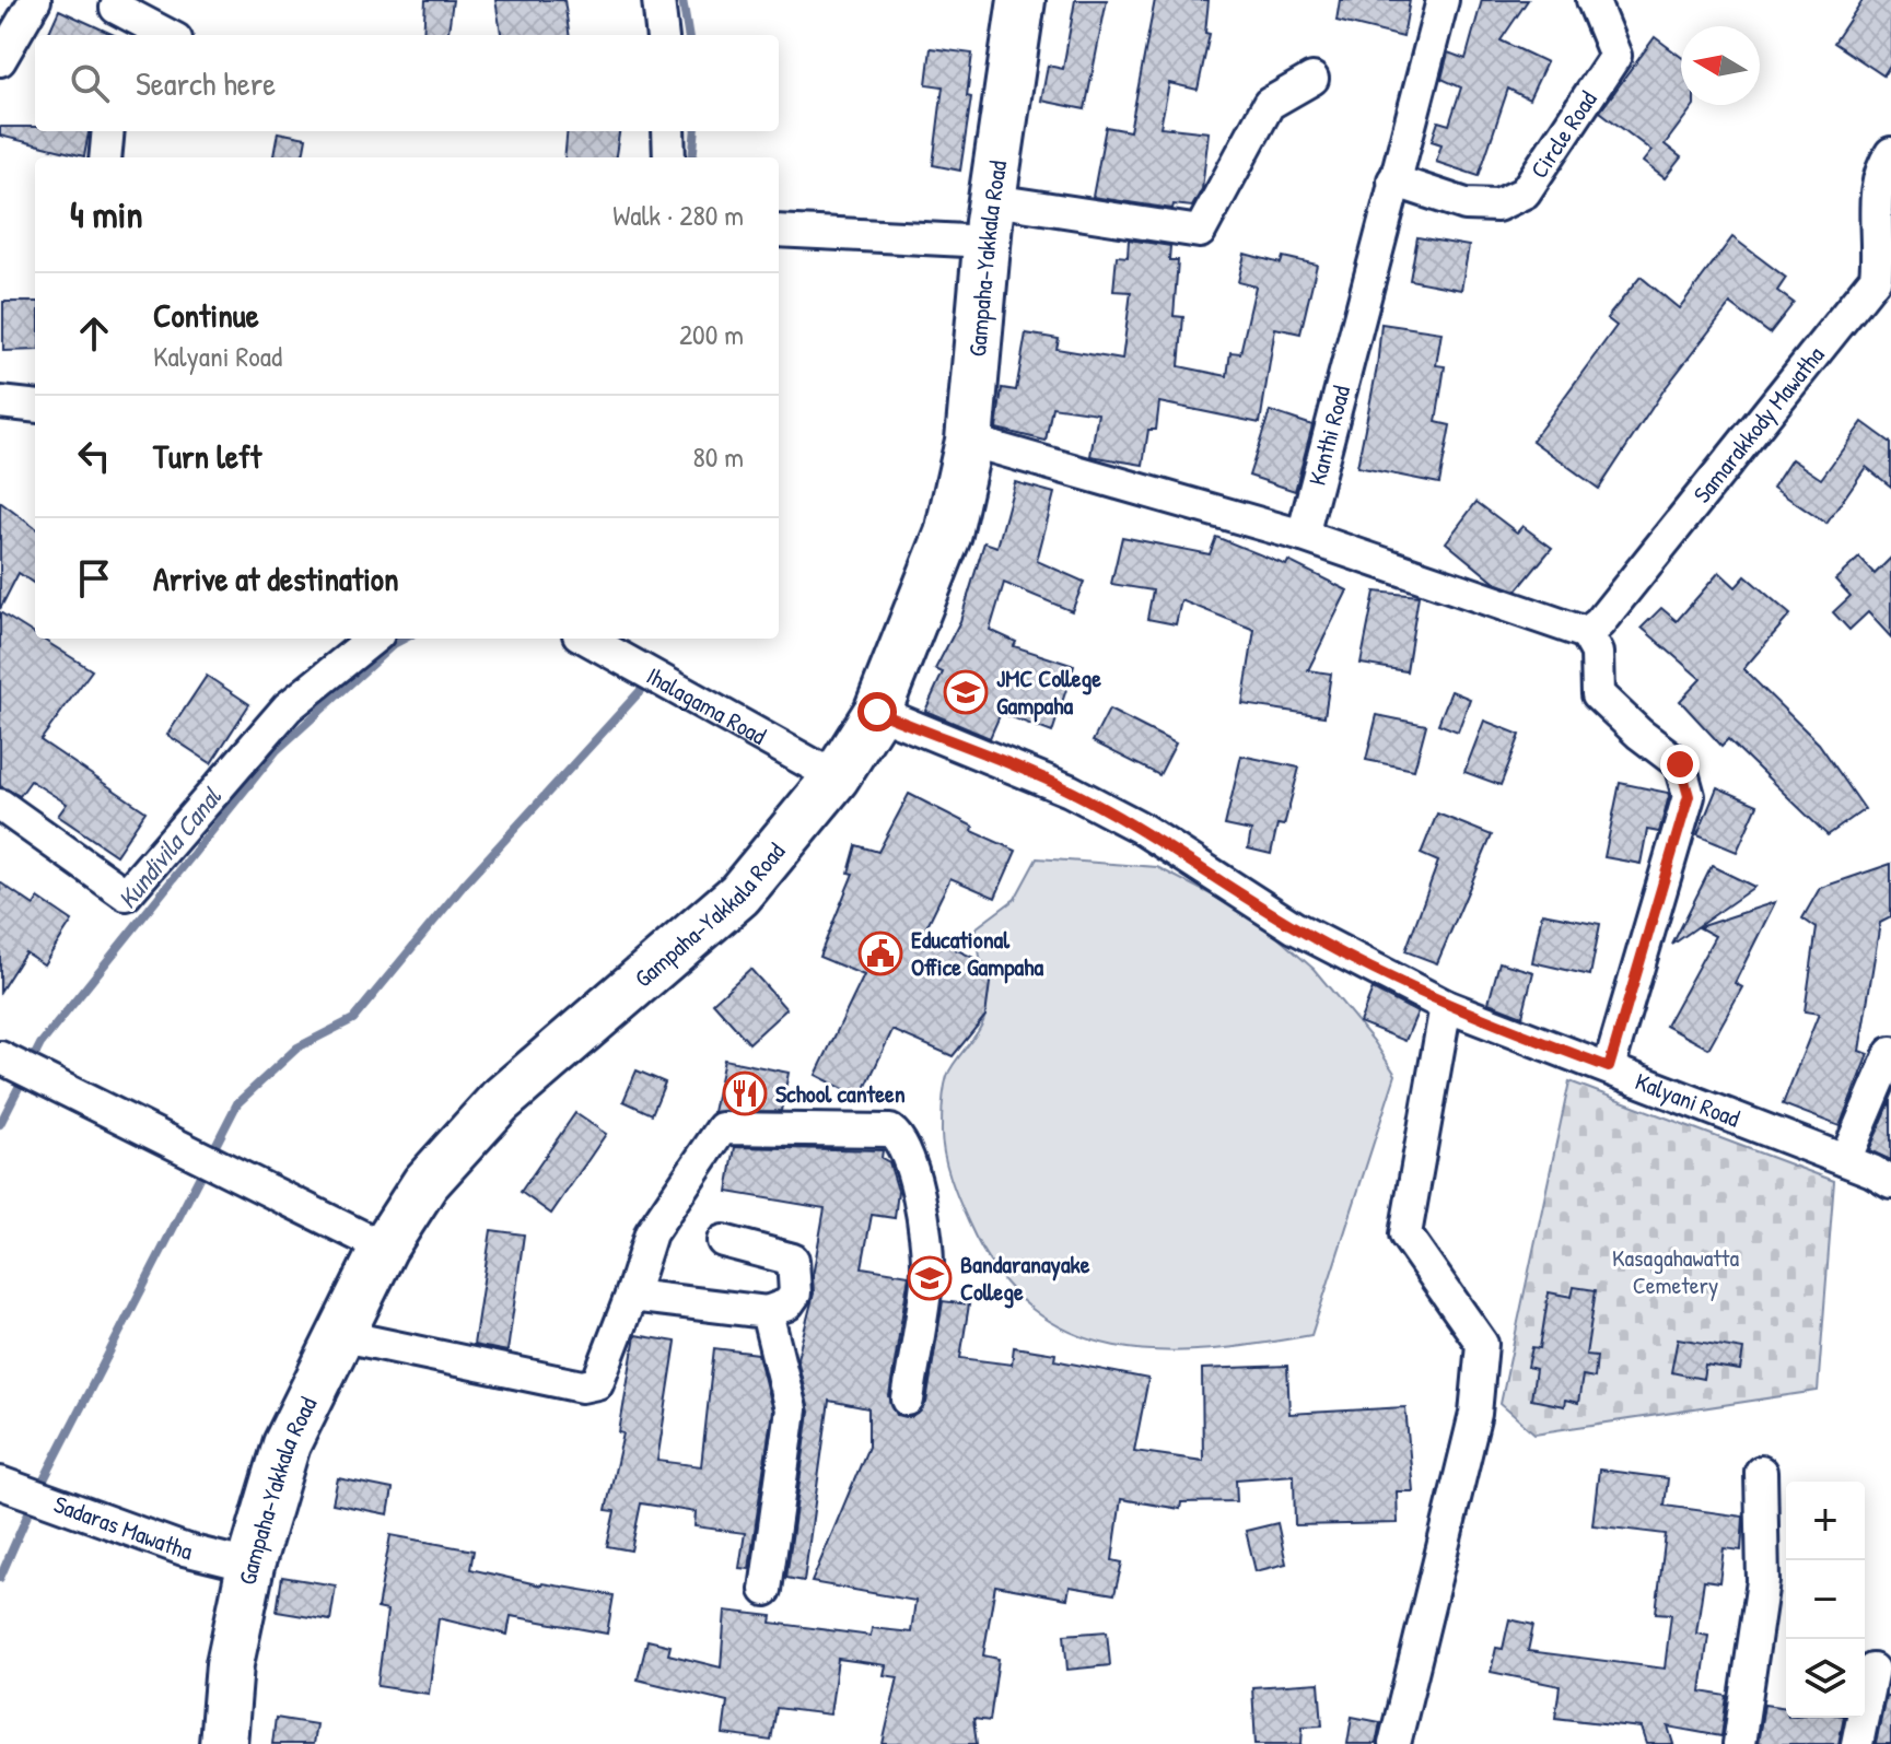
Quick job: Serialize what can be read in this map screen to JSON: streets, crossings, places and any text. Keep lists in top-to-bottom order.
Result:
{
  "streets": {
    "highway": ["Gampaha-Yakkala Road"],
    "street": [
      "Circle Road",
      "Samarakkody Mawatha",
      "Kanthi Road",
      "Ihalagama Road",
      "Kalyani Road",
      "Sadaras Mawatha"
    ]
  },
  "crossings": [
    ["Circle Road", "Kanthi Road"],
    ["Gampaha-Yakkala Road", "Ihalagama Road"],
    ["Gampaha-Yakkala Road", "Kalyani Road"],
    ["Gampaha-Yakkala Road", "Sadaras Mawatha"]
  ],
  "water": ["Kundivila Canal"],
  "parks": ["Kasagahawatta Cemetery"],
  "places": {
    "school or university": ["JMC College Gampaha", "Bandaranayake College"],
    "public building": ["Educational Office Gampaha"],
    "restaurant": ["School canteen"]
  },
  "north": "left",
  "page": {
    "search": "Search here",
    "heading": ["4 min", "Walk · 280 m"],
    "list": [
      ["Continue", "Kalyani Road", "200 m"],
      ["Turn left", "80 m"],
      "Arrive at destination"
    ],
    "map_buttons": ["+", "−"]
  }
}
